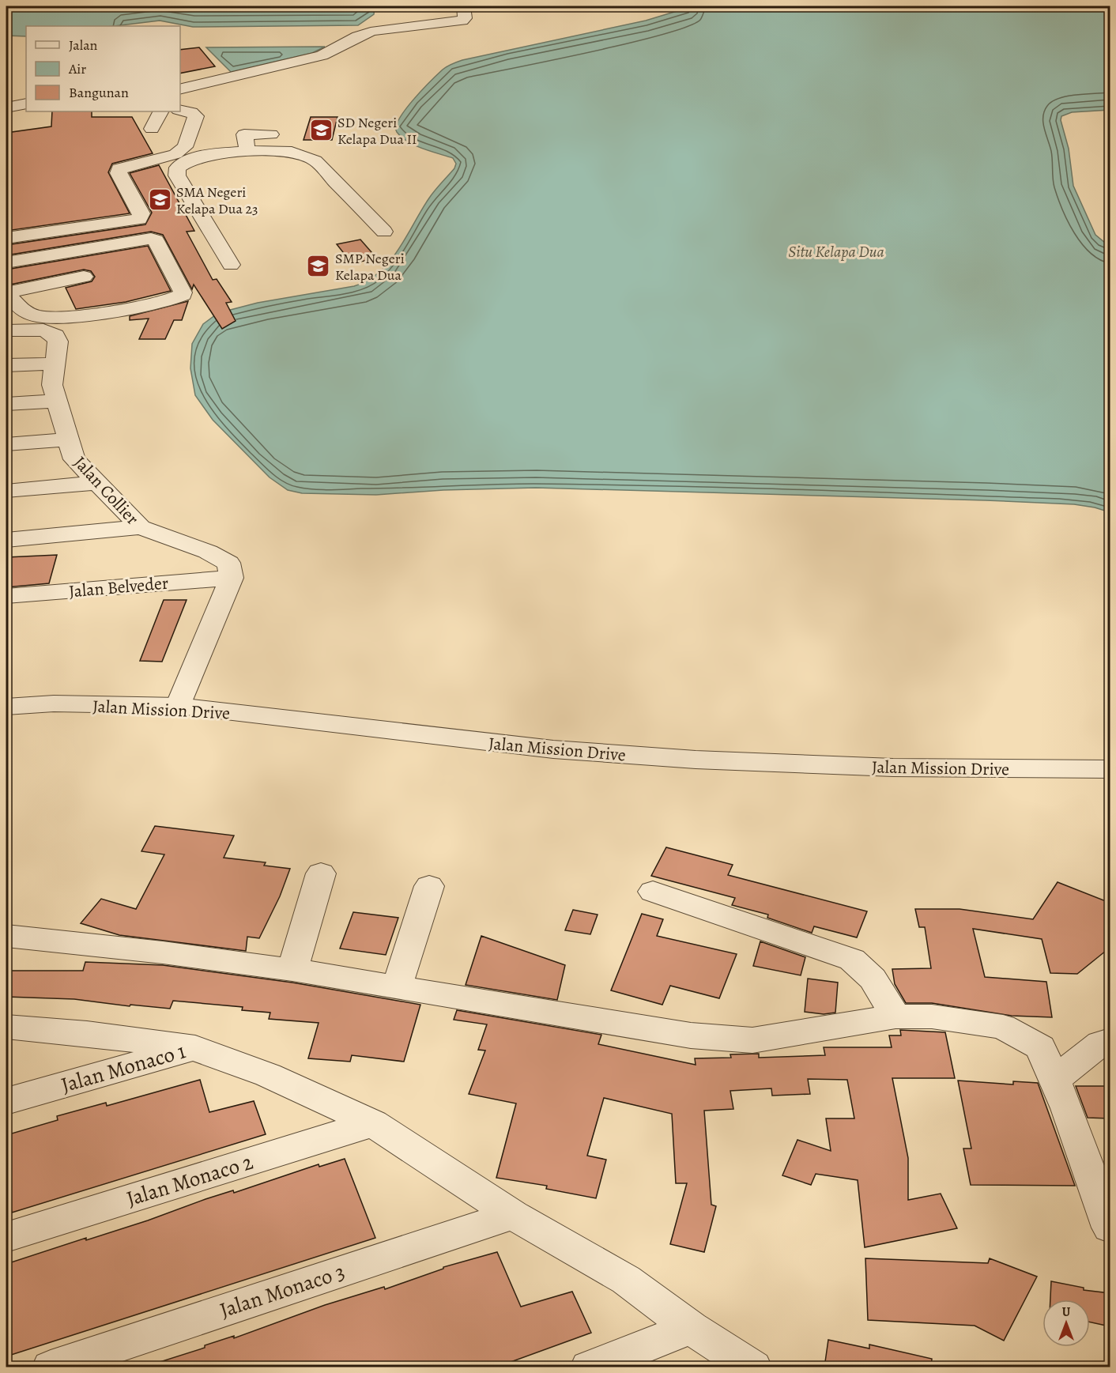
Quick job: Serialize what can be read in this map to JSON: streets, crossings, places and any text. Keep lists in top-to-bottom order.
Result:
{
  "streets": {
    "street": [
      "Jalan Collier",
      "Jalan Belveder",
      "Jalan Mission Drive",
      "Jalan Monaco 1",
      "Jalan Monaco 2",
      "Jalan Monaco 3"
    ]
  },
  "crossings": [
    ["Jalan Collier", "Jalan Belveder"]
  ],
  "water": ["Situ Kelapa Dua"],
  "places": {
    "school or university": ["SD Negeri Kelapa Dua II", "SMA Negeri Kelapa Dua 23", "SMP Negeri Kelapa Dua"]
  },
  "legend": ["Jalan", "Air", "Bangunan"],
  "north": "top"
}
